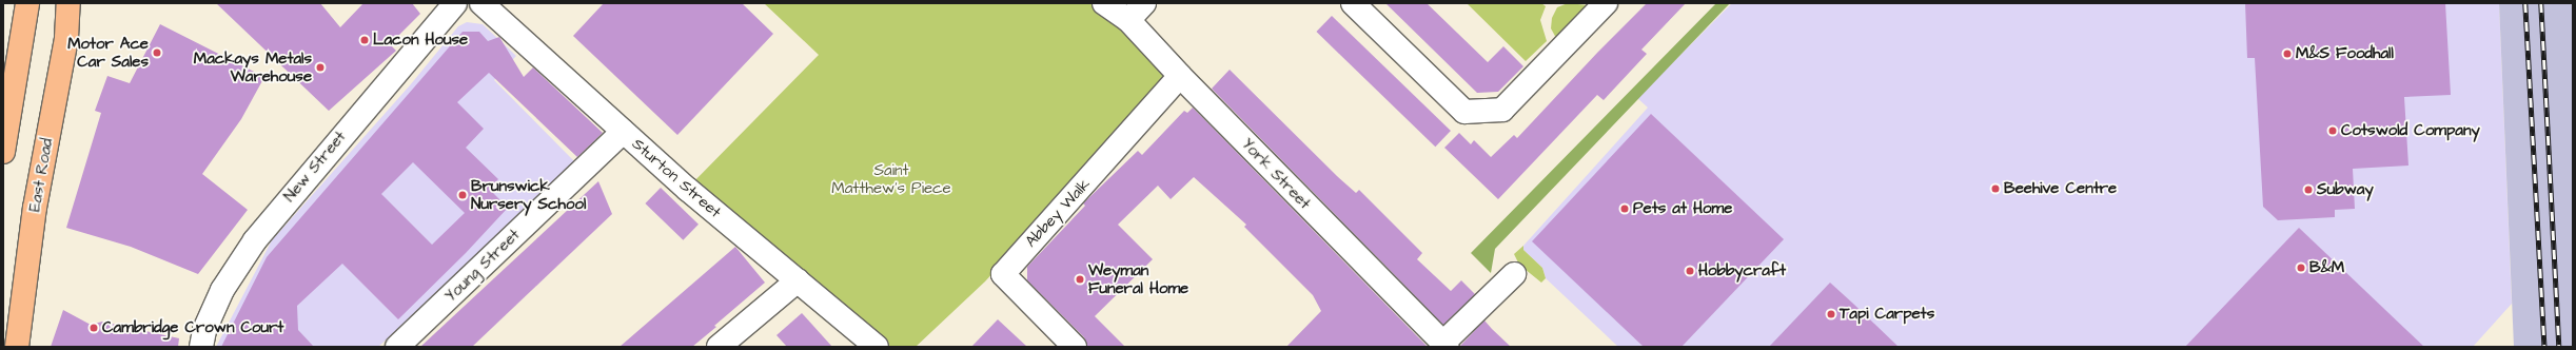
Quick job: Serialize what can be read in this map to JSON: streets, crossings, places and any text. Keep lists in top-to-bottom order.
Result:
{
  "streets": {
    "main road": ["East Road"],
    "street": [
      "New Street",
      "York Street",
      "Sturton Street",
      "Abbey Walk",
      "Young Street"
    ]
  },
  "crossings": [
    ["York Street", "Abbey Walk"],
    ["Sturton Street", "Young Street"]
  ],
  "parks": ["Saint Matthew's Piece"],
  "places": [
    "Lacon House",
    "Motor Ace Car Sales",
    "M&S Foodhall",
    "Mackays Metals Warehouse",
    "Cotswold Company",
    "Beehive Centre",
    "Subway",
    "Brunswick Nursery School",
    "Pets at Home",
    "B&M",
    "Hobbycraft",
    "Weyman Funeral Home",
    "Tapi Carpets",
    "Cambridge Crown Court"
  ]
}
